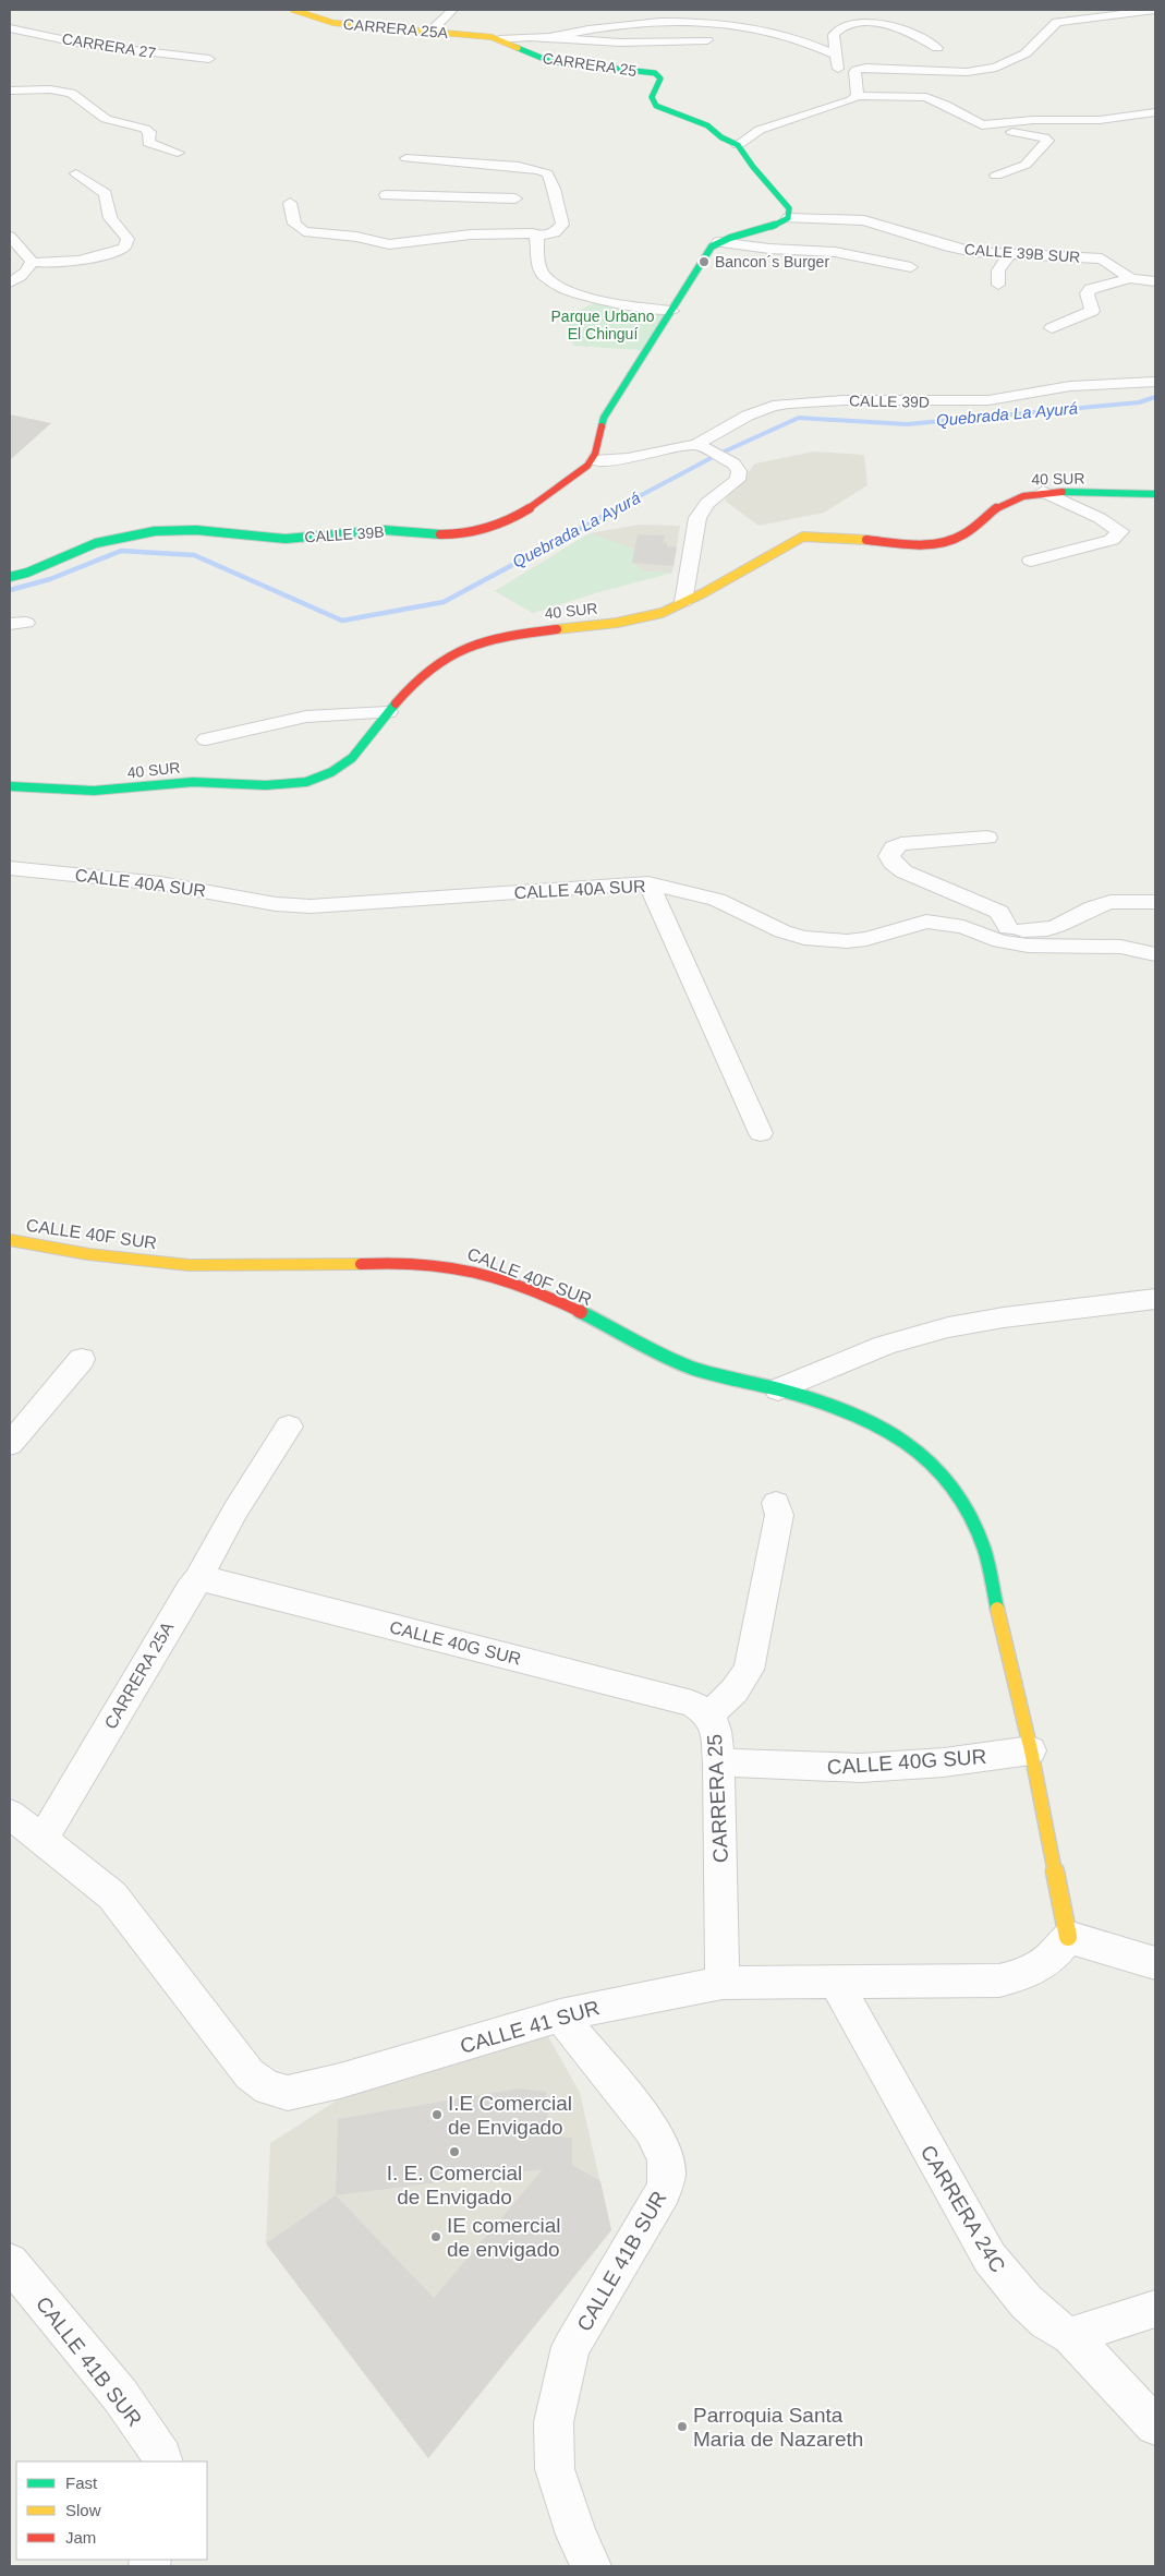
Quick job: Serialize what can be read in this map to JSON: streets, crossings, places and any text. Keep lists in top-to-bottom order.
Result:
{
  "streets": {
    "street": [
      "CARRERA 25A",
      "CARRERA 27",
      "CARRERA 25",
      "CALLE 39B SUR",
      "CALLE 39D",
      "40 SUR",
      "CALLE 39B",
      "CALLE 40A SUR",
      "CALLE 40F SUR",
      "CALLE 40G SUR",
      "CALLE 41 SUR",
      "CARRERA 24C",
      "CALLE 41B SUR"
    ]
  },
  "crossings": [
    ["CARRERA 25A", "CARRERA 25"],
    ["CARRERA 25A", "CALLE 40G SUR"],
    ["CARRERA 25A", "CALLE 41 SUR"],
    ["CARRERA 25", "CALLE 39B SUR"],
    ["CARRERA 25", "CALLE 40G SUR"],
    ["CARRERA 25", "CALLE 41 SUR"],
    ["CALLE 40F SUR", "CALLE 40G SUR"],
    ["CALLE 40F SUR", "CALLE 41 SUR"],
    ["CALLE 41 SUR", "CARRERA 24C"],
    ["CALLE 41 SUR", "CALLE 41B SUR"]
  ],
  "water": ["Quebrada La Ayurá"],
  "parks": ["Parque Urbano El Chinguí"],
  "places": [
    "Bancon´s Burger",
    "I.E Comercial de Envigado",
    "I. E. Comercial de Envigado",
    "IE comercial de envigado",
    "Parroquia Santa Maria de Nazareth"
  ],
  "legend": ["Fast", "Slow", "Jam"]
}
